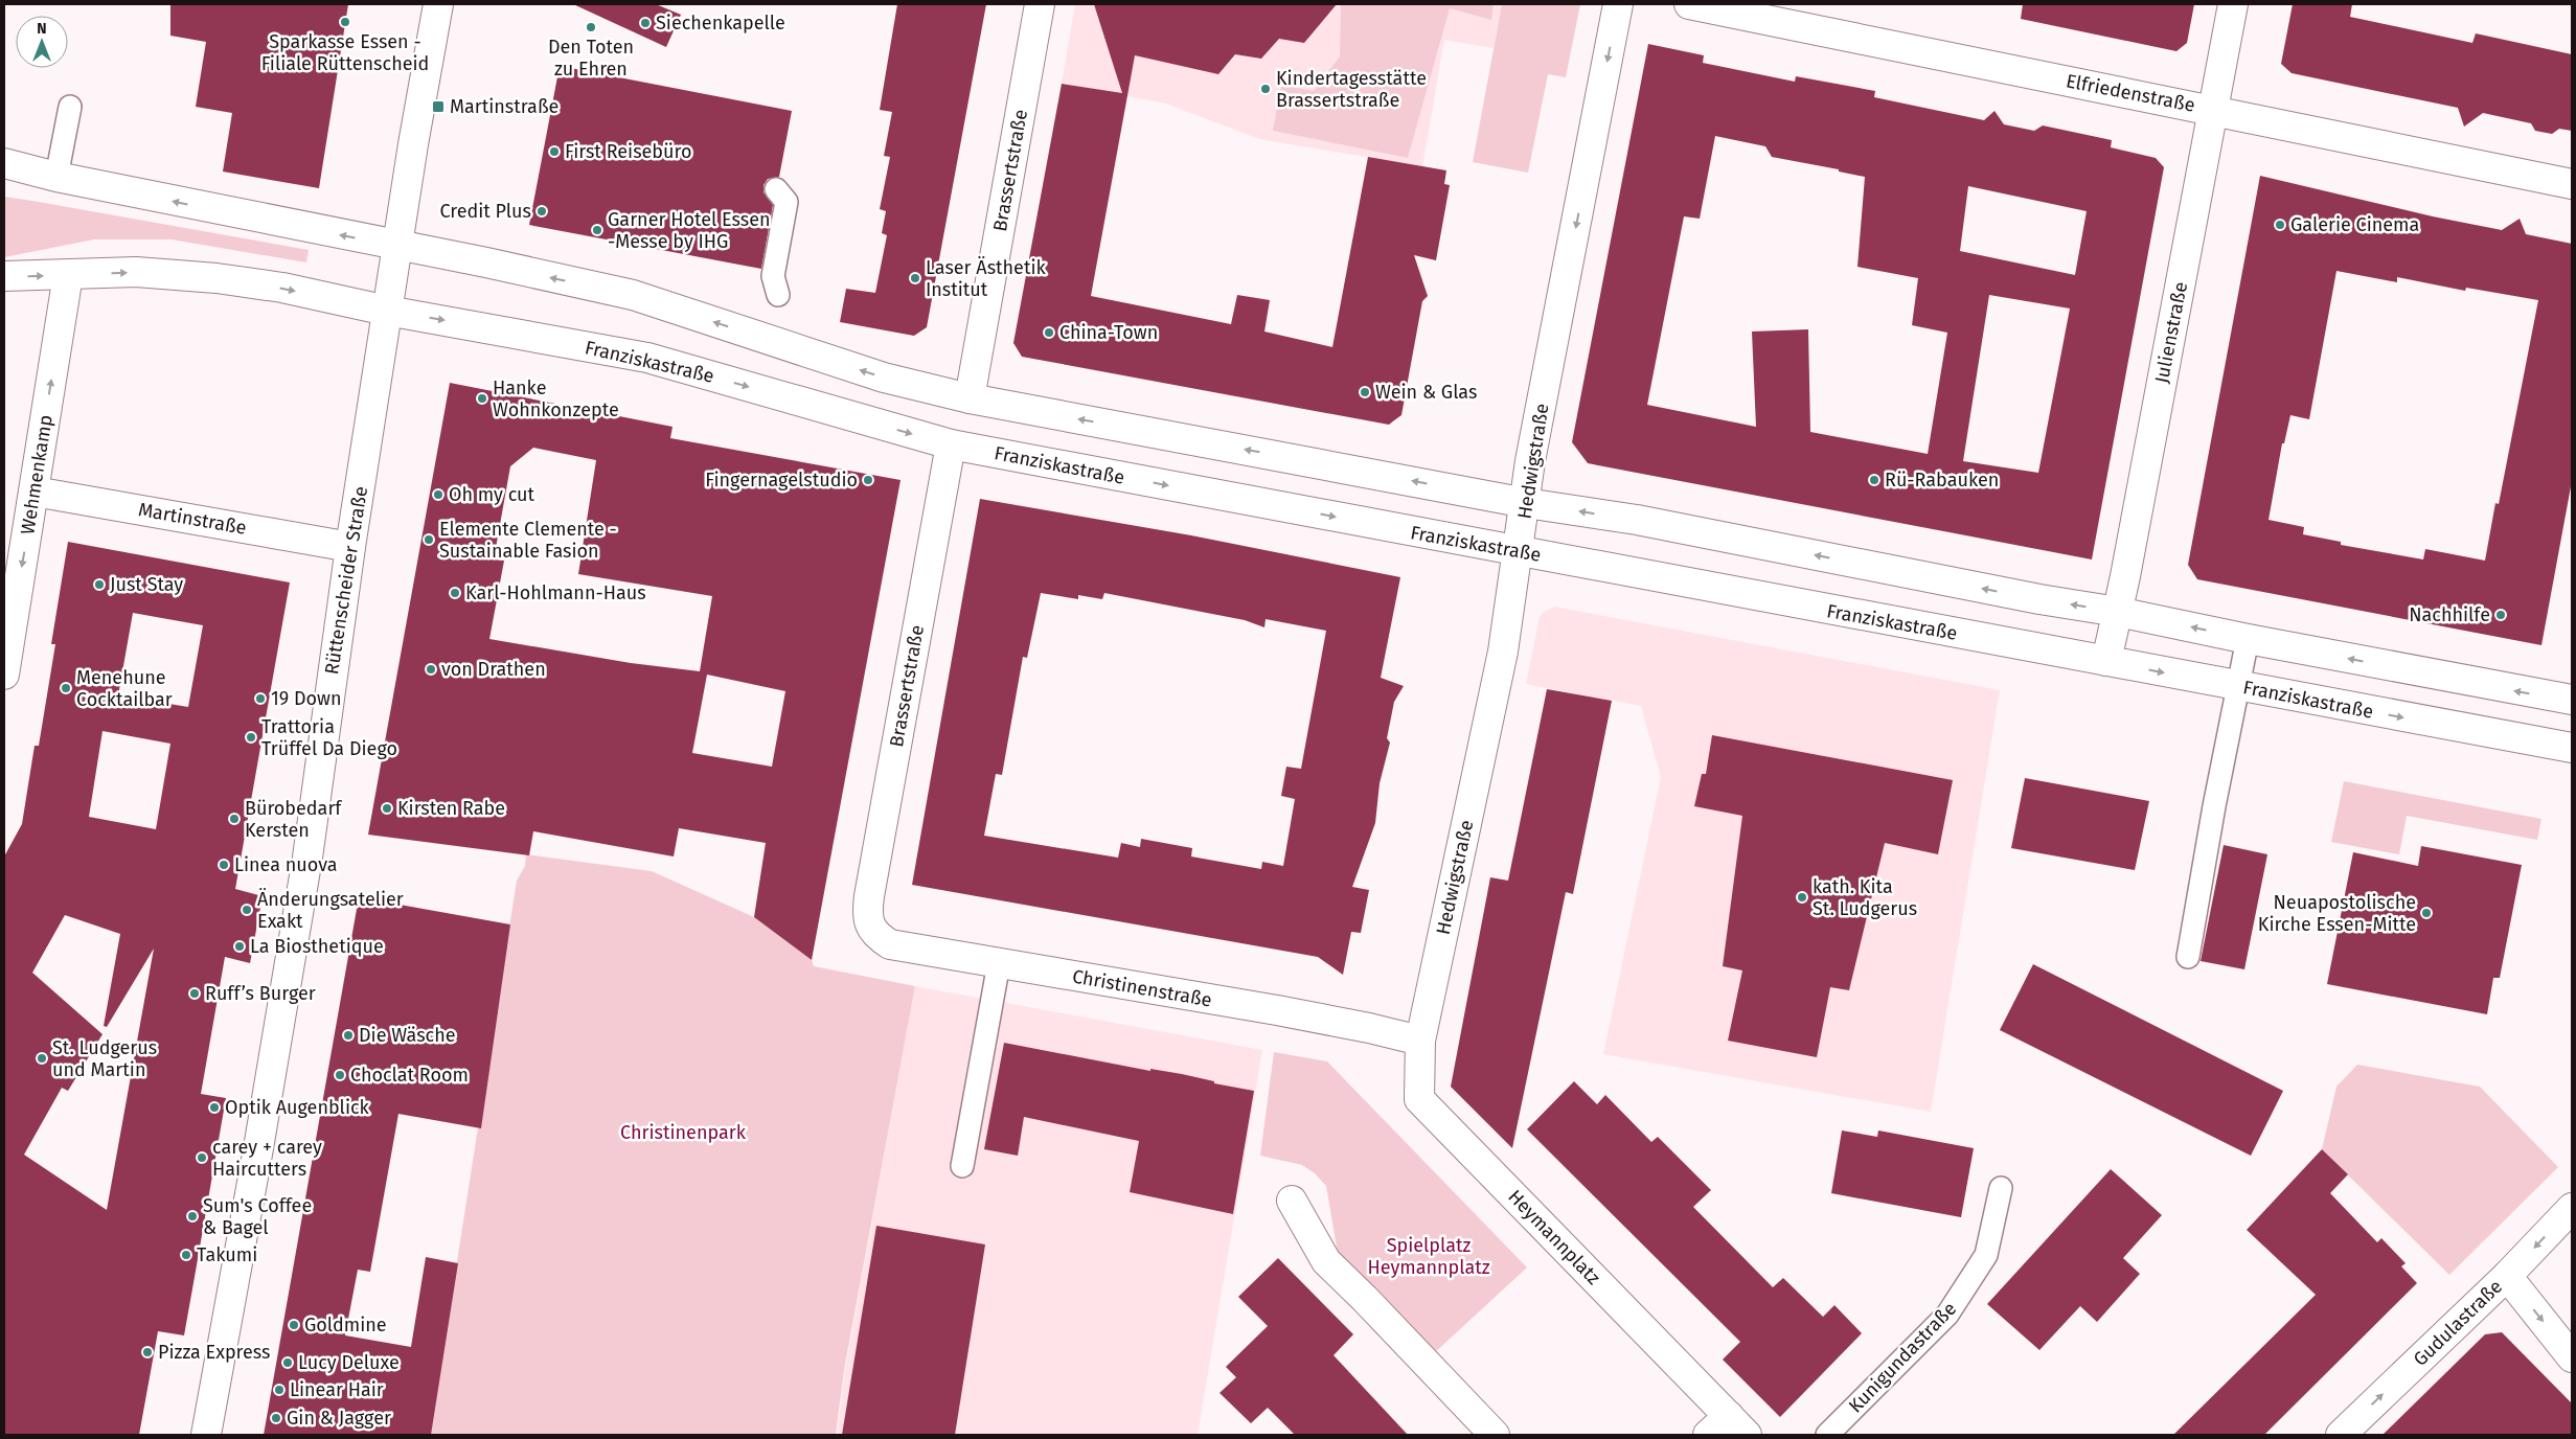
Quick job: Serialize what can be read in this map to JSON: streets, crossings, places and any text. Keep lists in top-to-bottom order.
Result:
{
  "streets": {
    "street": [
      "Elfriedenstraße",
      "Brassertstraße",
      "Julienstraße",
      "Franziskastraße",
      "Hedwigstraße",
      "Wehmenkamp",
      "Martinstraße",
      "Rüttenscheider Straße",
      "Christinenstraße",
      "Heymannplatz",
      "Gudulastraße"
    ],
    "lane": ["Kunigundastraße"]
  },
  "crossings": [
    ["Elfriedenstraße", "Julienstraße"],
    ["Brassertstraße", "Franziskastraße"],
    ["Brassertstraße", "Christinenstraße"],
    ["Julienstraße", "Franziskastraße"],
    ["Franziskastraße", "Hedwigstraße"],
    ["Franziskastraße", "Rüttenscheider Straße"],
    ["Hedwigstraße", "Christinenstraße"],
    ["Hedwigstraße", "Heymannplatz"],
    ["Wehmenkamp", "Martinstraße"],
    ["Martinstraße", "Rüttenscheider Straße"],
    ["Christinenstraße", "Heymannplatz"]
  ],
  "one_way": ["Hedwigstraße"],
  "parks": ["Christinenpark", "Spielplatz Heymannplatz"],
  "places": {
    "other": [
      "Sparkasse Essen - Filiale Rüttenscheid",
      "Siechenkapelle",
      "Den Toten zu Ehren",
      "Kindertagesstätte Brassertstraße",
      "First Reisebüro",
      "Credit Plus",
      "Galerie Cinema",
      "Garner Hotel Essen -Messe by IHG",
      "Laser Ästhetik Institut",
      "China-Town",
      "Wein & Glas",
      "Hanke Wohnkonzepte",
      "Fingernagelstudio",
      "Rü-Rabauken",
      "Oh my cut",
      "Elemente Clemente - Sustainable Fasion",
      "Just Stay",
      "Karl-Hohlmann-Haus",
      "Nachhilfe",
      "von Drathen",
      "Menehune Cocktailbar",
      "19 Down",
      "Trattoria Trüffel Da Diego",
      "Kirsten Rabe",
      "Bürobedarf Kersten",
      "Linea nuova",
      "kath. Kita St. Ludgerus",
      "Änderungsatelier Exakt",
      "Neuapostolische Kirche Essen-Mitte",
      "La Biosthetique",
      "Ruff’s Burger",
      "Die Wäsche",
      "St. Ludgerus und Martin",
      "Choclat Room",
      "Optik Augenblick",
      "carey + carey Haircutters",
      "Sum's Coffee & Bagel",
      "Takumi",
      "Goldmine",
      "Pizza Express",
      "Lucy Deluxe",
      "Linear Hair",
      "Gin & Jagger"
    ],
    "transit": ["Martinstraße"]
  },
  "north": "top"
}
